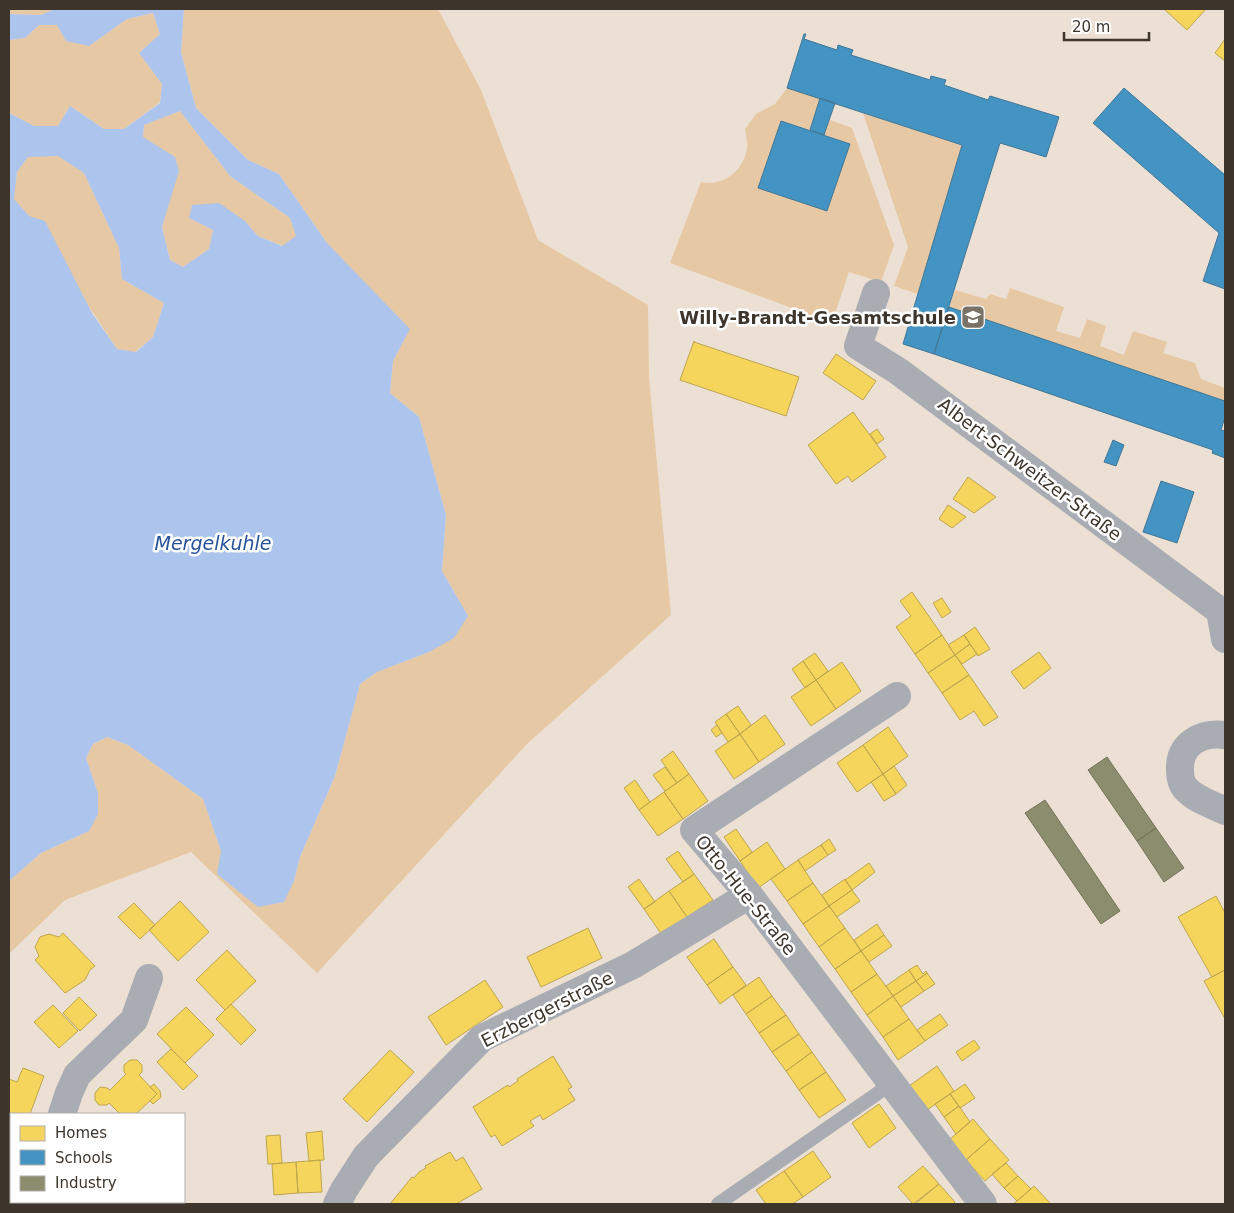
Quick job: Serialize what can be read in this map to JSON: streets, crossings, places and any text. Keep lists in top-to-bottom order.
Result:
{
  "streets": {
    "street": ["Albert-Schweitzer-Straße", "Otto-Hue-Straße", "Erzbergerstraße"]
  },
  "crossings": [
    ["Otto-Hue-Straße", "Erzbergerstraße"]
  ],
  "water": ["Mergelkuhle"],
  "places": {
    "school or university": ["Willy-Brandt-Gesamtschule"]
  },
  "legend": ["Homes", "Schools", "Industry"],
  "scale_bar": "20 m"
}
